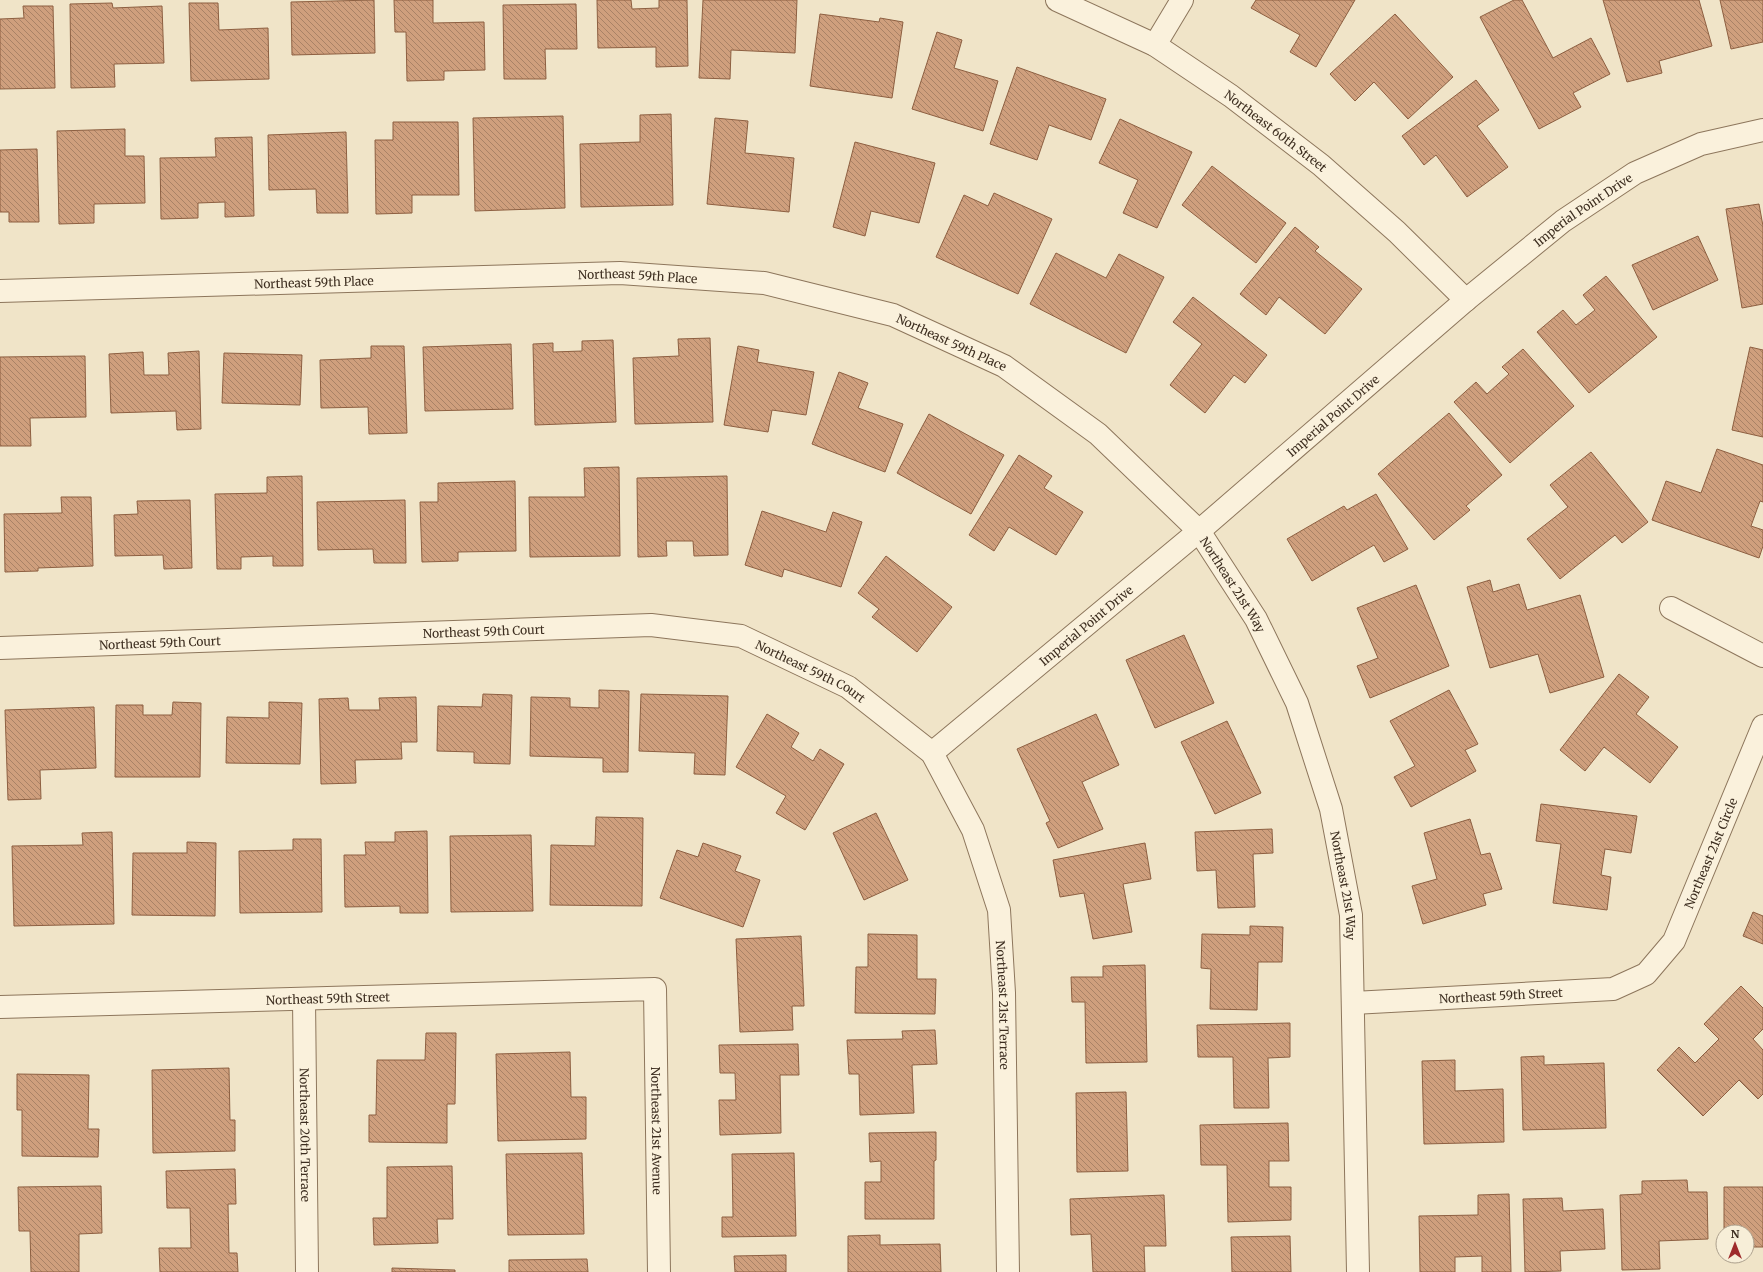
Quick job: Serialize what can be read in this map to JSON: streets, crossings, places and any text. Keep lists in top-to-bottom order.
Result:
{
  "streets": {
    "street": [
      "Northeast 60th Street",
      "Imperial Point Drive",
      "Northeast 59th Place",
      "Northeast 21st Way",
      "Northeast 59th Court",
      "Northeast 21st Circle",
      "Northeast 59th Street",
      "Northeast 21st Terrace",
      "Northeast 21st Avenue",
      "Northeast 20th Terrace"
    ]
  },
  "crossings": [
    ["Northeast 60th Street", "Imperial Point Drive"],
    ["Imperial Point Drive", "Northeast 59th Place"],
    ["Imperial Point Drive", "Northeast 21st Way"],
    ["Imperial Point Drive", "Northeast 59th Court"],
    ["Imperial Point Drive", "Northeast 21st Terrace"],
    ["Northeast 59th Place", "Northeast 21st Way"],
    ["Northeast 21st Way", "Northeast 59th Street"],
    ["Northeast 59th Court", "Northeast 21st Terrace"],
    ["Northeast 21st Circle", "Northeast 59th Street"],
    ["Northeast 59th Street", "Northeast 21st Avenue"],
    ["Northeast 59th Street", "Northeast 20th Terrace"]
  ],
  "north": "top"
}
